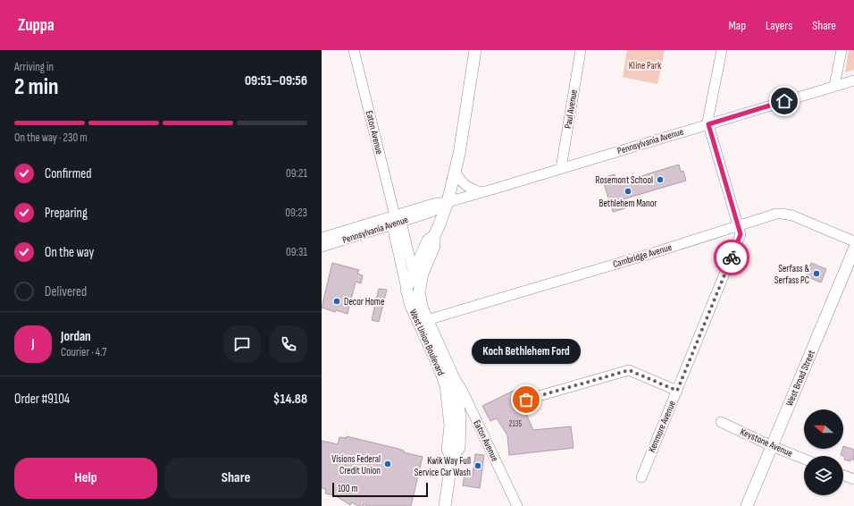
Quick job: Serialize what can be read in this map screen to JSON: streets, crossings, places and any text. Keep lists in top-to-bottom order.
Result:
{
  "streets": {
    "main road": ["West Union Boulevard", "West Broad Street"],
    "street": [
      "Paul Avenue",
      "Eaton Avenue",
      "Pennsylvania Avenue",
      "Cambridge Avenue",
      "Kenmore Avenue",
      "Keystone Avenue"
    ]
  },
  "crossings": [
    ["Paul Avenue", "Pennsylvania Avenue"],
    ["Eaton Avenue", "Pennsylvania Avenue"],
    ["Eaton Avenue", "West Union Boulevard"],
    ["Pennsylvania Avenue", "West Union Boulevard"],
    ["Pennsylvania Avenue", "Kenmore Avenue"],
    ["Cambridge Avenue", "West Union Boulevard"],
    ["Cambridge Avenue", "Kenmore Avenue"],
    ["West Broad Street", "Keystone Avenue"]
  ],
  "parks": ["Kline Park"],
  "places": [
    "Rosemont School",
    "Bethlehem Manor",
    "Serfass & Serfass PC",
    "Decor Home",
    "Koch Bethlehem Ford",
    "Visions Federal Credit Union",
    "Kwik Way Full Service Car Wash"
  ],
  "house_numbers": ["2135"],
  "scale_bar": "100 m",
  "north": "left",
  "page": {
    "header": "Zuppa",
    "nav": ["Map", "Layers", "Share"],
    "heading": ["2 min", "Arriving in", "09:51–09:56"],
    "panel": [
      "Jordan",
      "Courier · 4.7",
      "Order #9104",
      "$14.88"
    ],
    "bar": "On the way · 230 m",
    "list": [
      ["Confirmed", "09:21"],
      ["Preparing", "09:23"],
      ["On the way", "09:31"],
      "Delivered"
    ],
    "round": "J",
    "bubble": "Koch Bethlehem Ford",
    "buttons": ["Help", "Share"],
    "scale": "100 m"
  }
}
